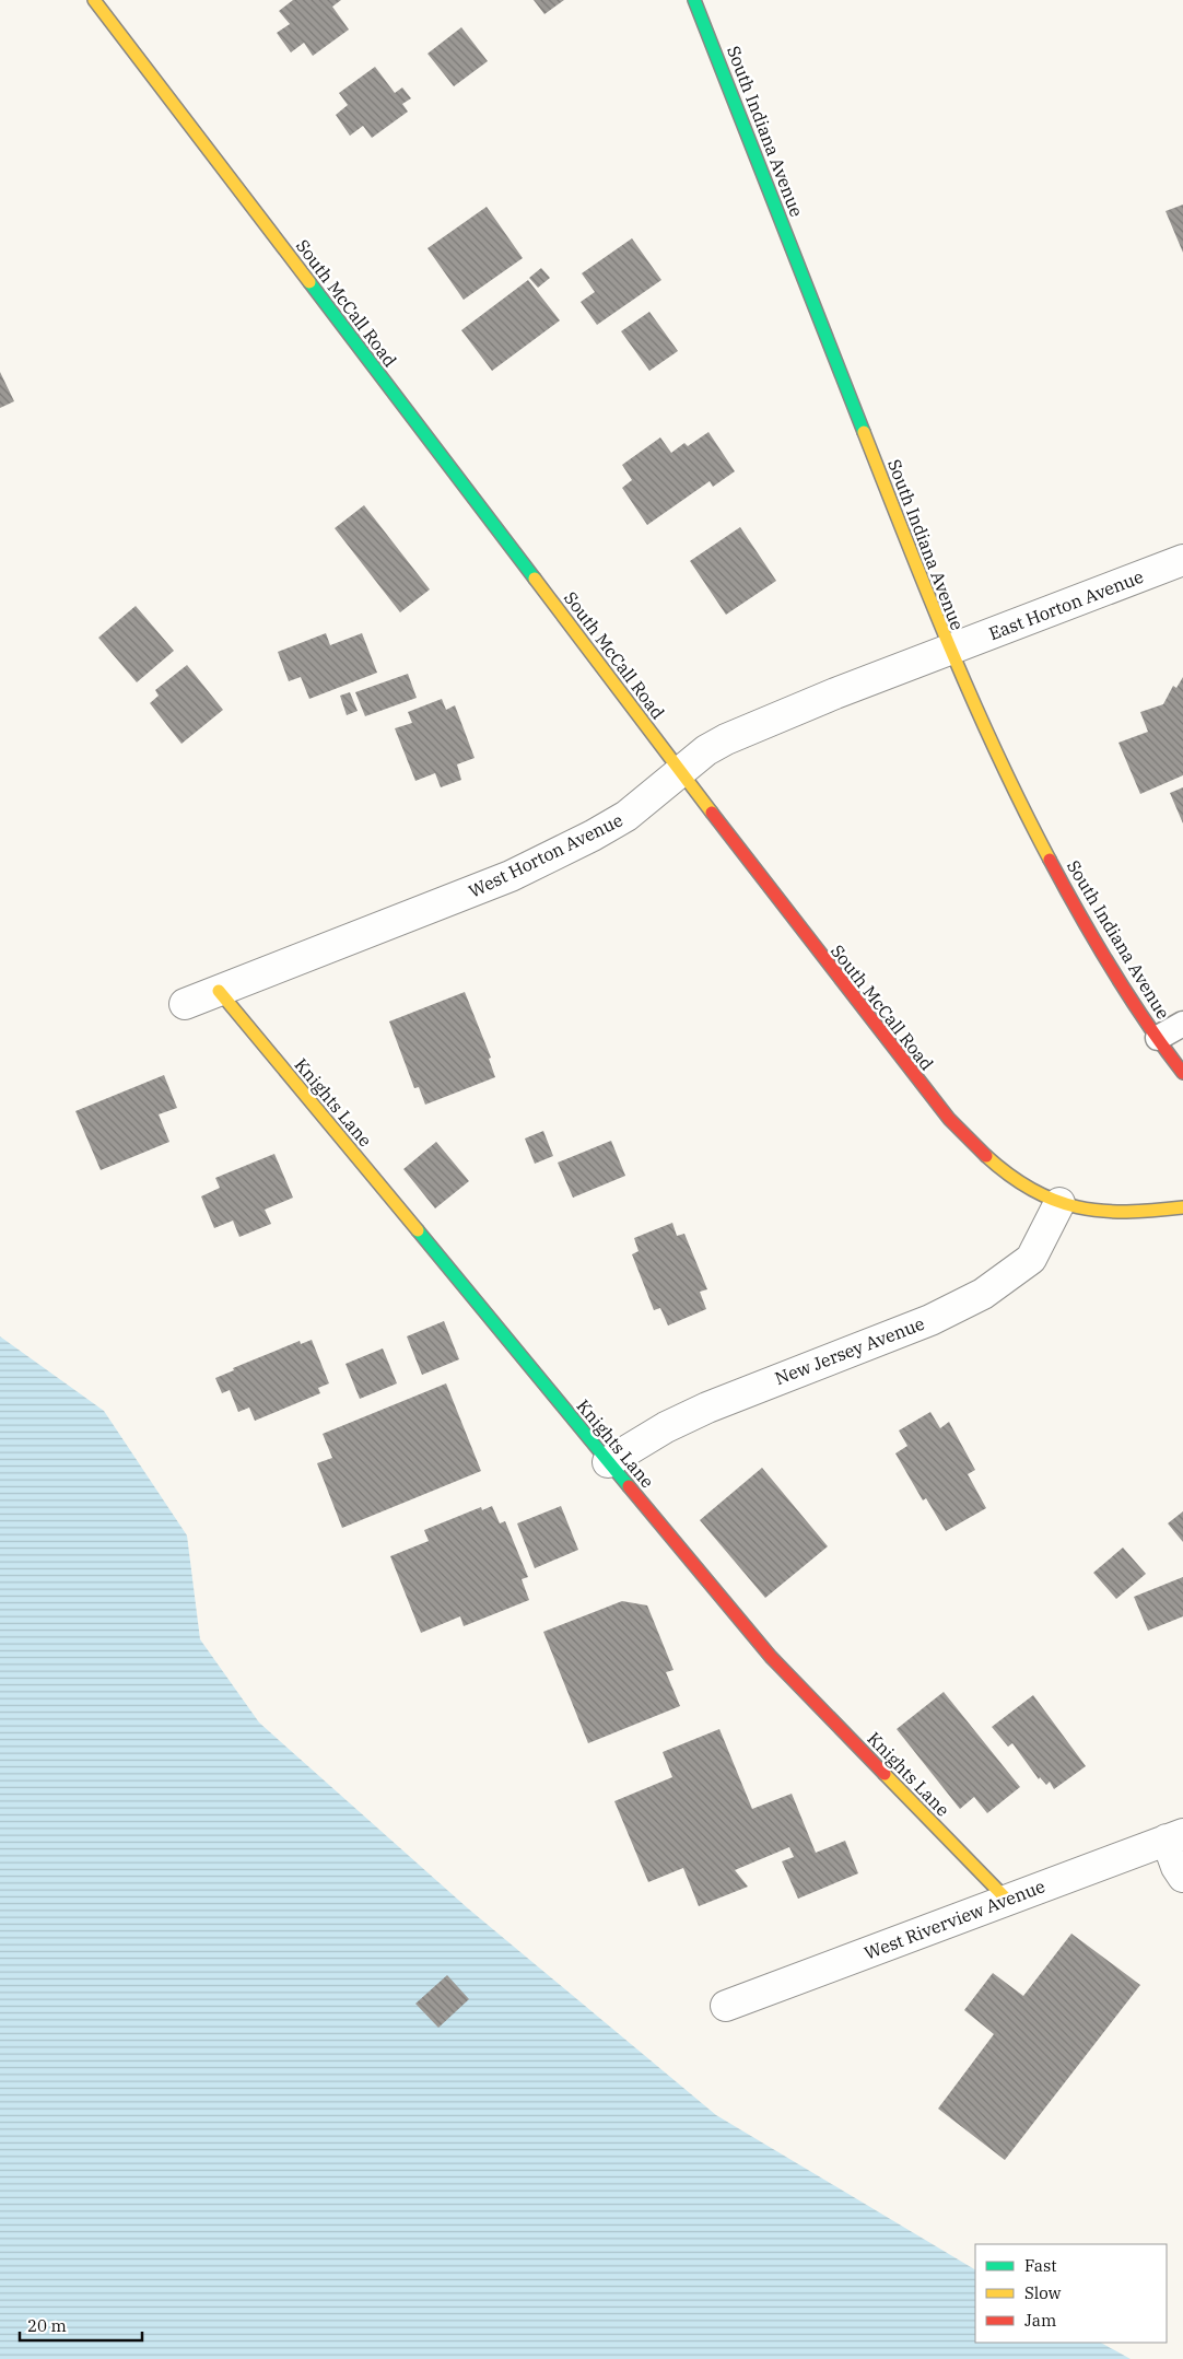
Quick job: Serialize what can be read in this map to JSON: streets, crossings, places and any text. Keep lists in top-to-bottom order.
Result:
{
  "streets": {
    "street": [
      "South Indiana Avenue",
      "South McCall Road",
      "East Horton Avenue",
      "West Horton Avenue",
      "Knights Lane",
      "New Jersey Avenue",
      "West Riverview Avenue"
    ]
  },
  "crossings": [
    ["South Indiana Avenue", "East Horton Avenue"],
    ["South Indiana Avenue", "West Horton Avenue"],
    ["South McCall Road", "West Horton Avenue"],
    ["South McCall Road", "New Jersey Avenue"],
    ["East Horton Avenue", "West Horton Avenue"],
    ["West Horton Avenue", "Knights Lane"],
    ["Knights Lane", "New Jersey Avenue"],
    ["Knights Lane", "West Riverview Avenue"]
  ],
  "legend": ["Fast", "Slow", "Jam"],
  "scale_bar": "20 m"
}
